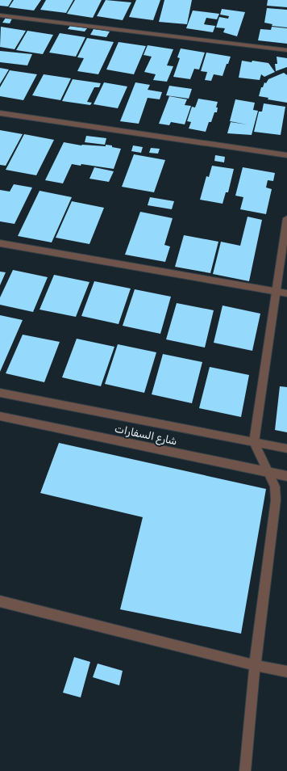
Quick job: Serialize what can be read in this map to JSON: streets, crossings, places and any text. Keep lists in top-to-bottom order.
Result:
{
  "streets": {
    "street": ["شارع السفارات"]
  }
}
